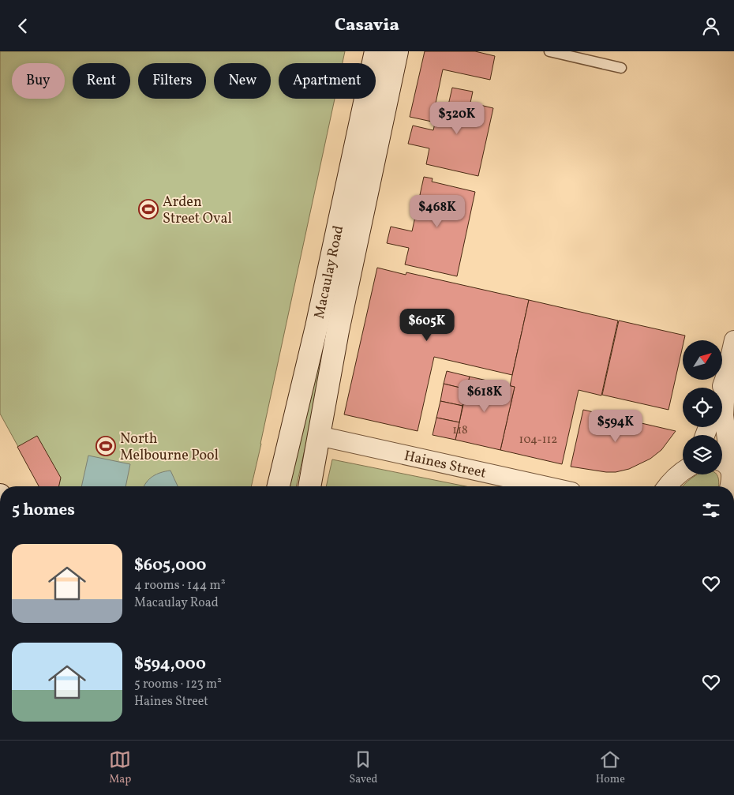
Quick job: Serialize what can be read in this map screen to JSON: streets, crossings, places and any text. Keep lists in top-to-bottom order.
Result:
{
  "streets": {
    "main road": ["Macaulay Road"],
    "street": ["Haines Street"]
  },
  "crossings": [
    ["Macaulay Road", "Haines Street"]
  ],
  "places": {
    "sports": ["Arden Street Oval", "North Melbourne Pool"]
  },
  "house_numbers": ["118", "104-112"],
  "north": "top right",
  "page": {
    "header": "Casavia",
    "chip": [
      "Buy",
      "Rent",
      "Filters",
      "New",
      "Apartment"
    ],
    "price": [
      "$320K",
      "$468K",
      "$605K",
      "$618K",
      "$594K"
    ],
    "heading": "5 homes",
    "list": [
      {
        "name": "$605,000",
        "note": "4 rooms · 144 m² · Macaulay Road"
      },
      {
        "name": "$594,000",
        "note": "5 rooms · 123 m² · Haines Street"
      }
    ],
    "tabs": ["Map", "Saved", "Home"]
  }
}
